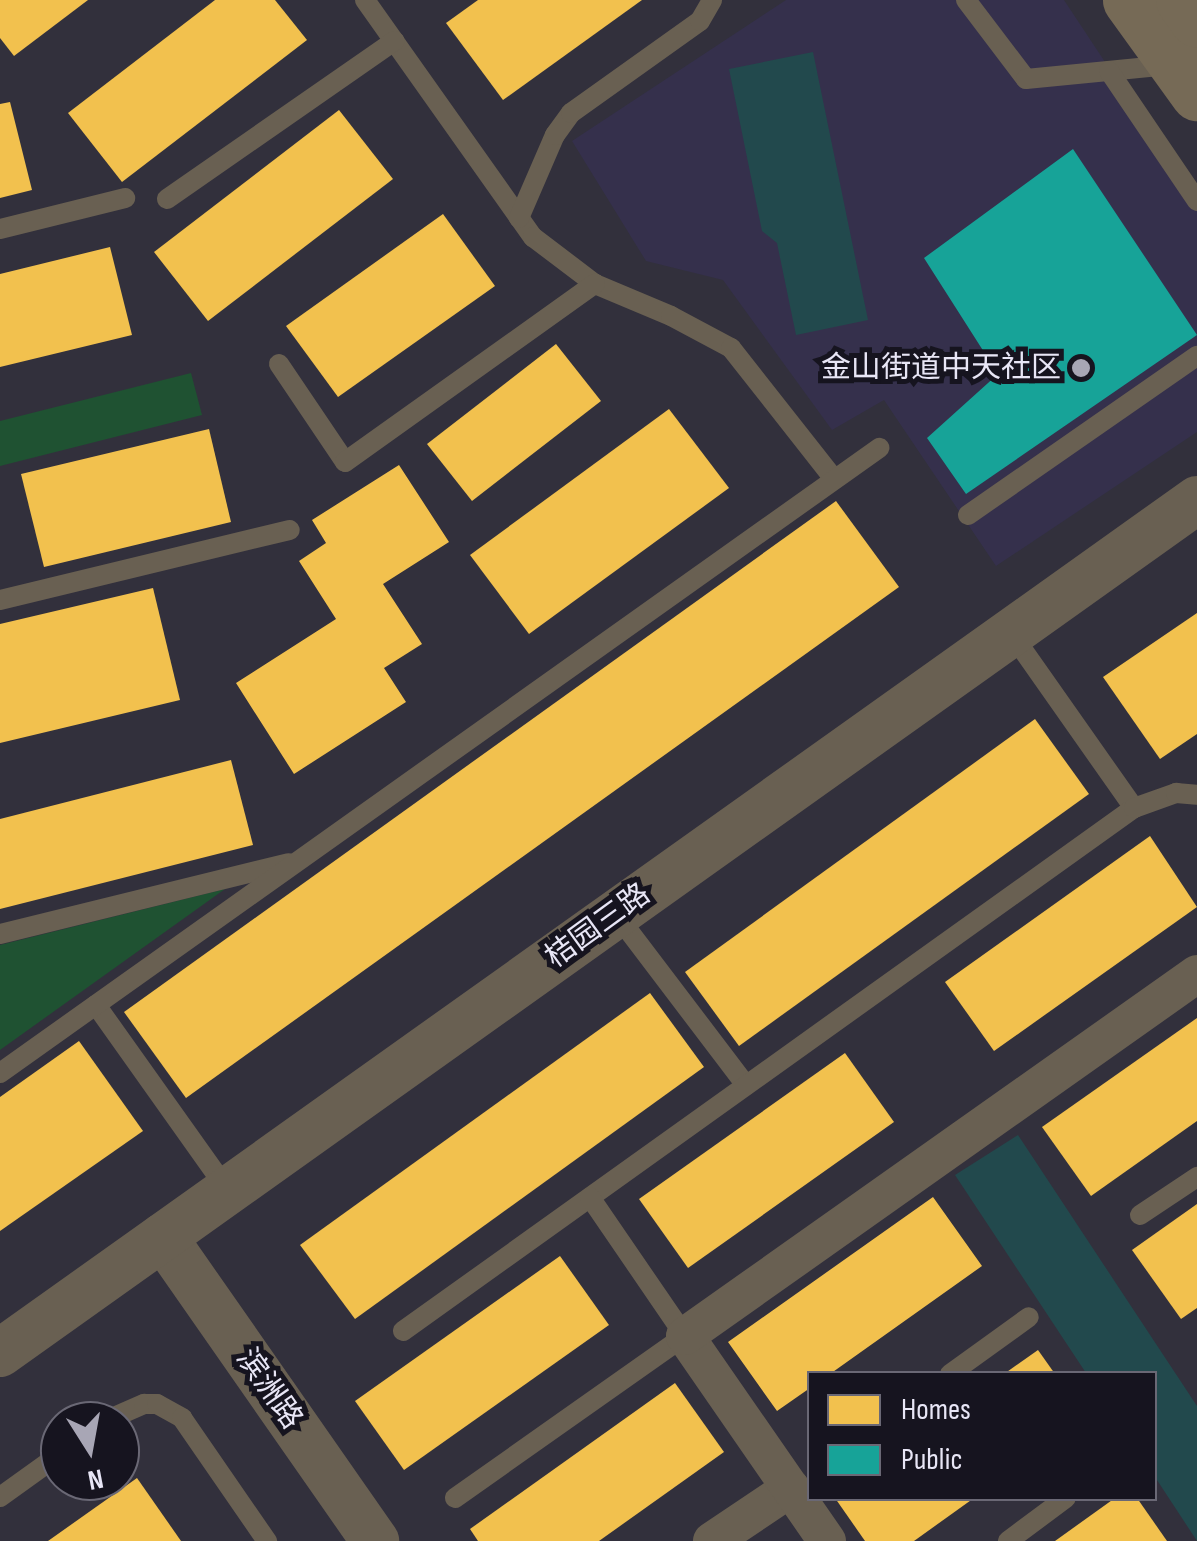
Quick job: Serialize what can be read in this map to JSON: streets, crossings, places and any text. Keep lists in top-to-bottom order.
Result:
{
  "streets": {
    "street": ["桔园三路", "滨洲路"]
  },
  "crossings": [
    ["桔园三路", "滨洲路"]
  ],
  "places": ["金山街道中天社区"],
  "legend": ["Homes", "Public"],
  "north": "bottom"
}
